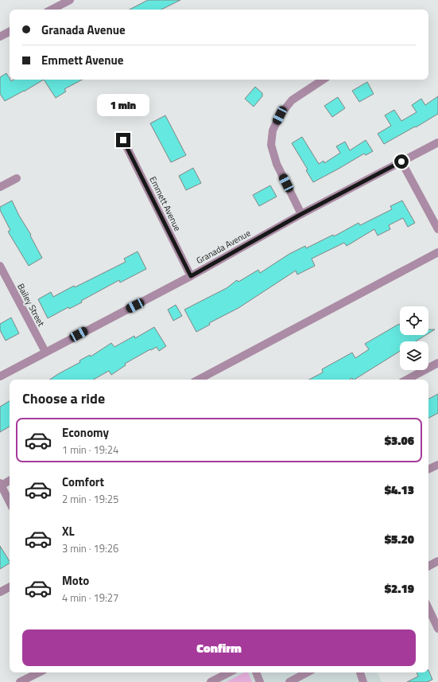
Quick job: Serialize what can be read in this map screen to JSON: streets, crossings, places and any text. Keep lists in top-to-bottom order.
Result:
{
  "streets": {
    "street": ["Emmett Avenue", "Granada Avenue", "Bailey Street"]
  },
  "crossings": [
    ["Emmett Avenue", "Granada Avenue"],
    ["Granada Avenue", "Bailey Street"]
  ],
  "page": {
    "banner": ["Granada Avenue", "Emmett Avenue"],
    "bubble": "1 min",
    "heading": "Choose a ride",
    "list": [
      {
        "name": "Economy",
        "note": "1 min · 19:24",
        "value": "$3.06"
      },
      {
        "name": "Comfort",
        "note": "2 min · 19:25",
        "value": "$4.13"
      },
      {
        "name": "XL",
        "note": "3 min · 19:26",
        "value": "$5.20"
      },
      {
        "name": "Moto",
        "note": "4 min · 19:27",
        "value": "$2.19"
      }
    ],
    "buttons": "Confirm"
  }
}
